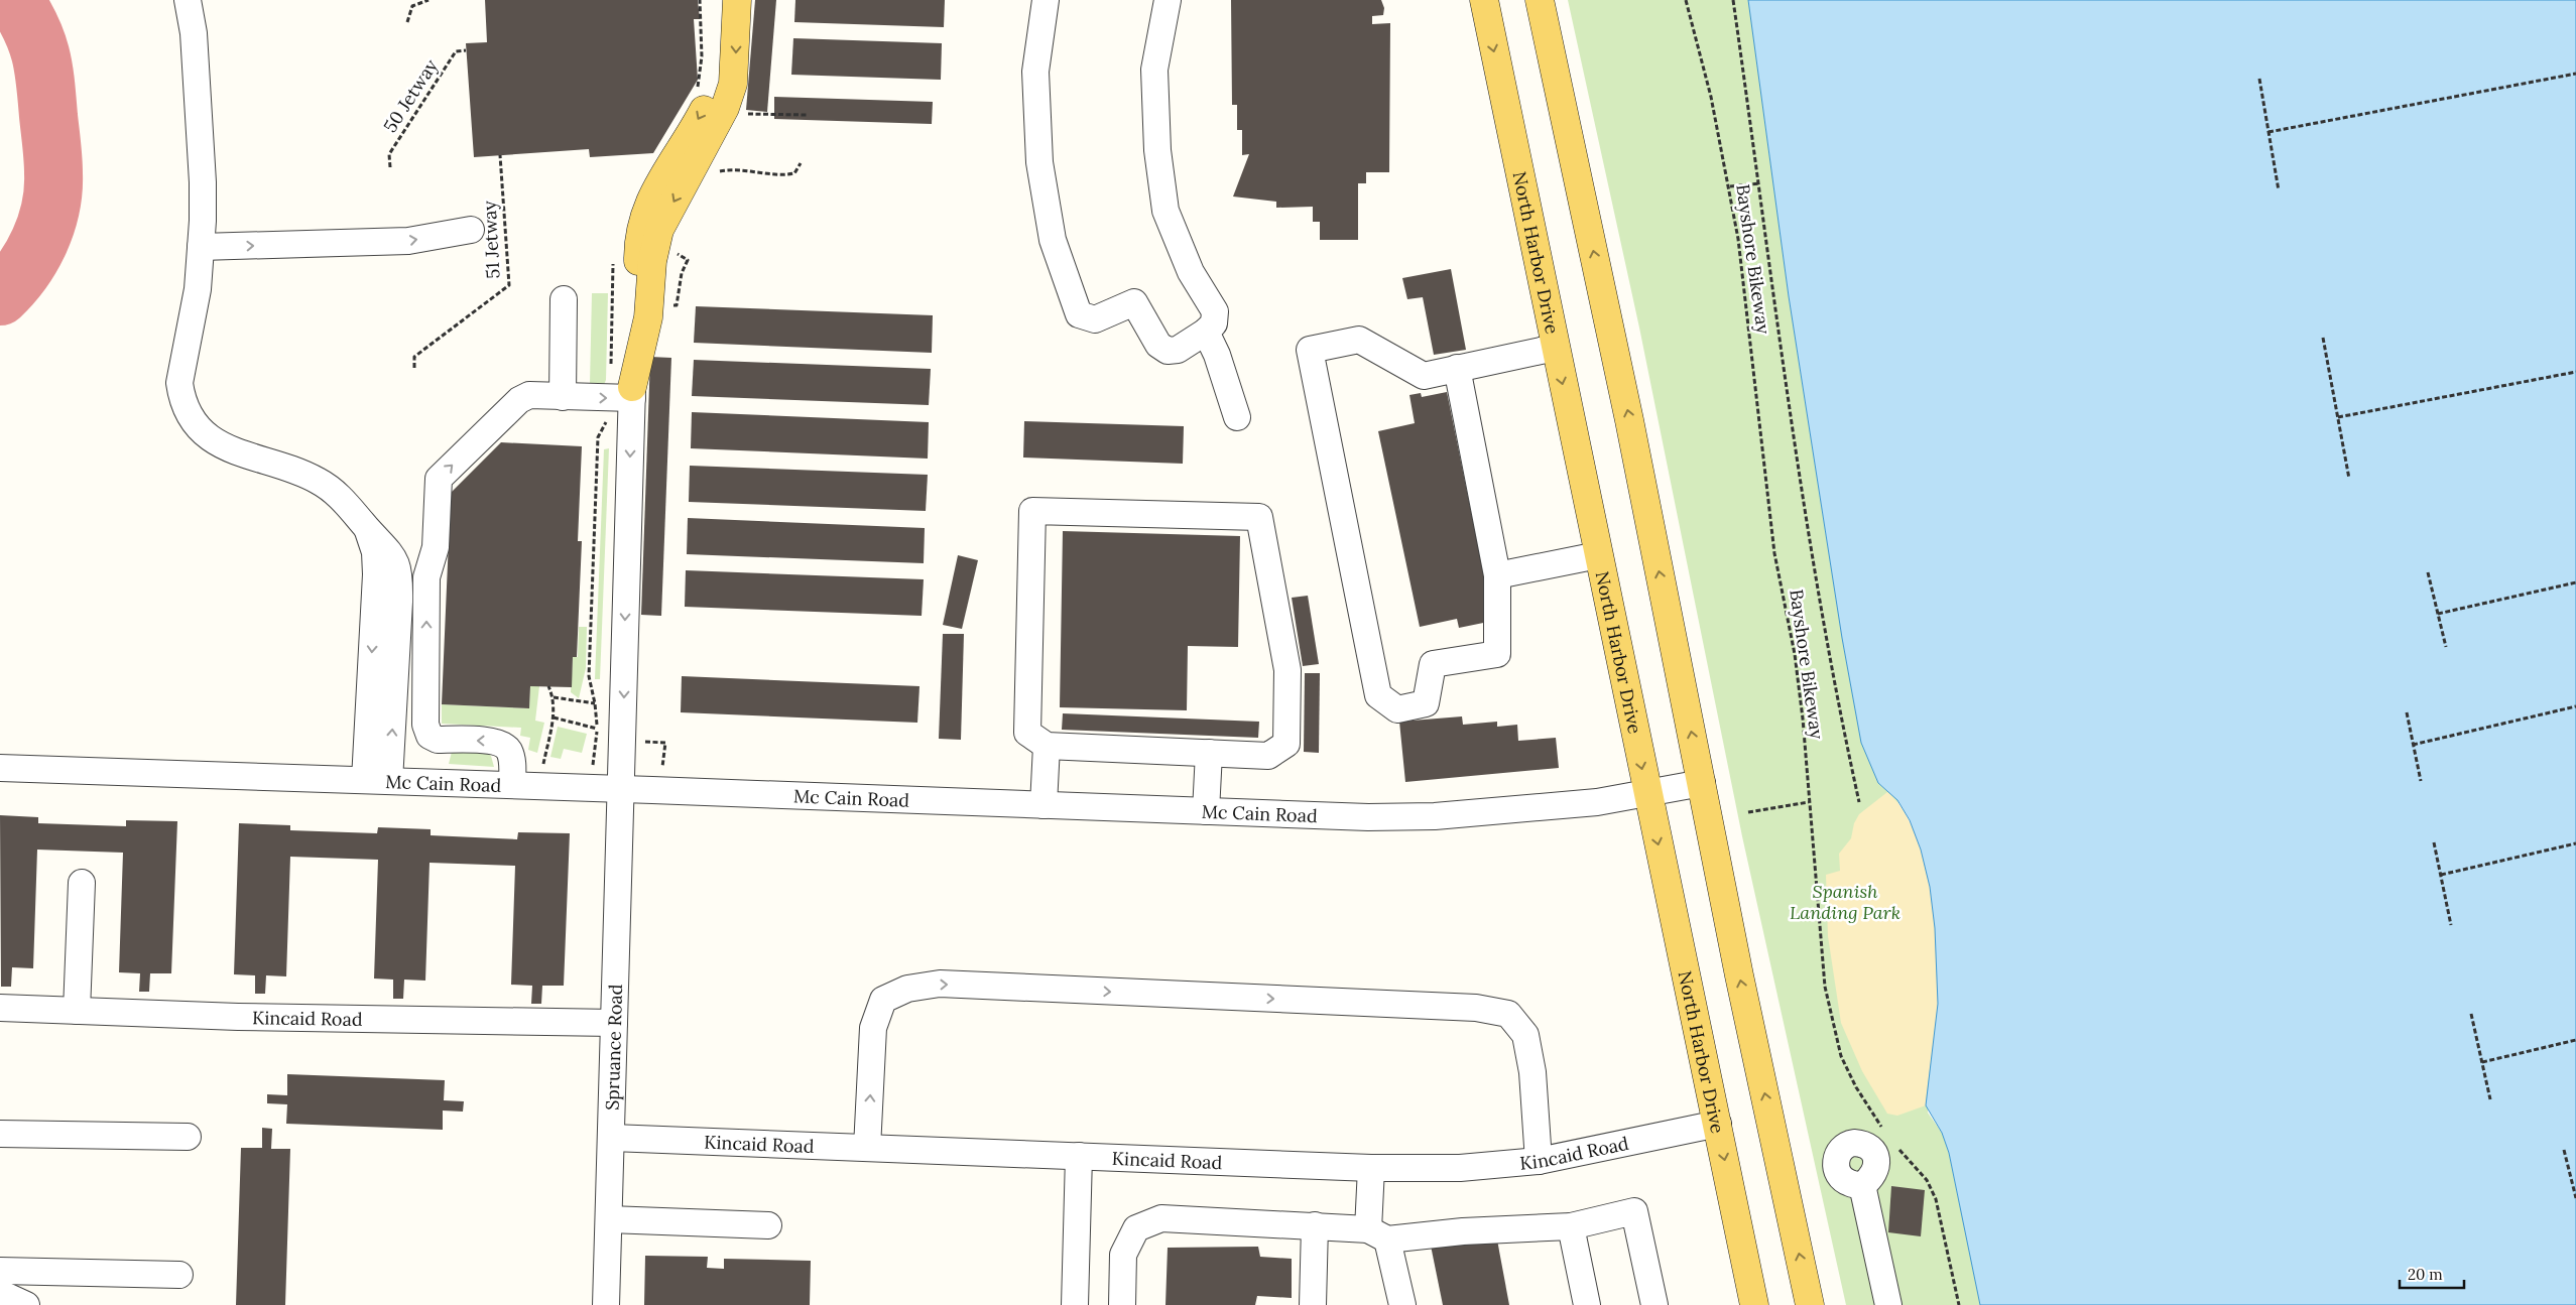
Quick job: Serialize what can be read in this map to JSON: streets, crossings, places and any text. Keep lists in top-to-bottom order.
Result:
{
  "streets": {
    "main road": ["North Harbor Drive"],
    "street": ["Mc Cain Road", "Kincaid Road", "Spruance Road"],
    "path": ["50 Jetway", "51 Jetway", "Bayshore Bikeway"]
  },
  "crossings": [
    ["North Harbor Drive", "Mc Cain Road"],
    ["North Harbor Drive", "Kincaid Road"],
    ["Mc Cain Road", "Spruance Road"],
    ["Kincaid Road", "Spruance Road"]
  ],
  "one_way": ["Spruance Road"],
  "parks": ["Spanish Landing Park"],
  "scale_bar": "20 m"
}
